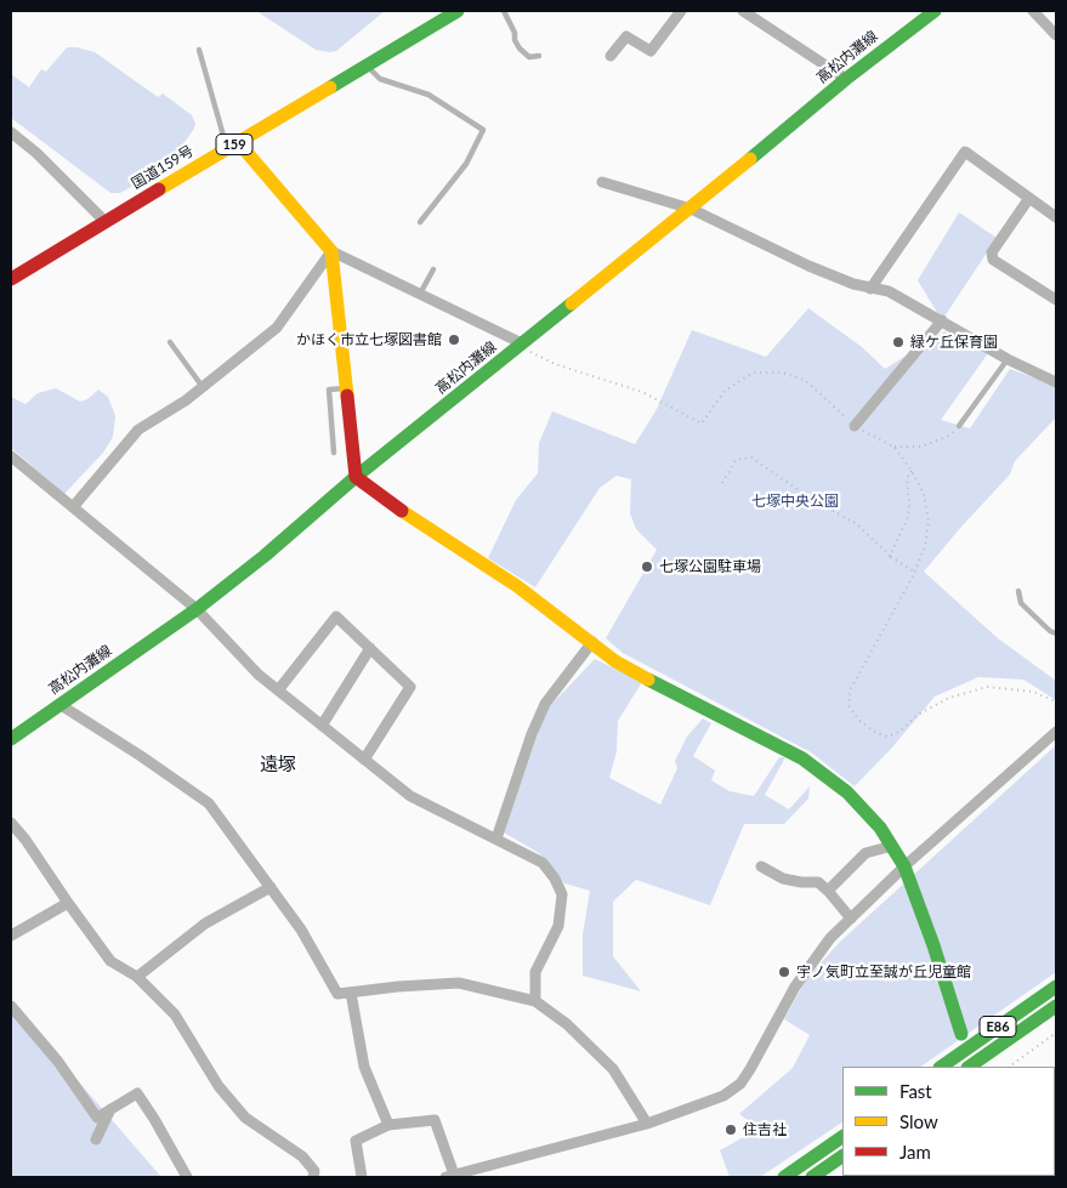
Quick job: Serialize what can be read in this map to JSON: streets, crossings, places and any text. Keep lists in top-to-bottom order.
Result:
{
  "streets": {
    "main road": [
      "高松内灘線",
      "159",
      "国道159号",
      "E86"
    ]
  },
  "districts": ["遠塚"],
  "parks": ["七塚中央公園"],
  "places": [
    "かほく市立七塚図書館",
    "緑ケ丘保育園",
    "七塚公園駐車場",
    "宇ノ気町立至誠が丘児童館",
    "住吉社"
  ],
  "legend": ["Fast", "Slow", "Jam"]
}
